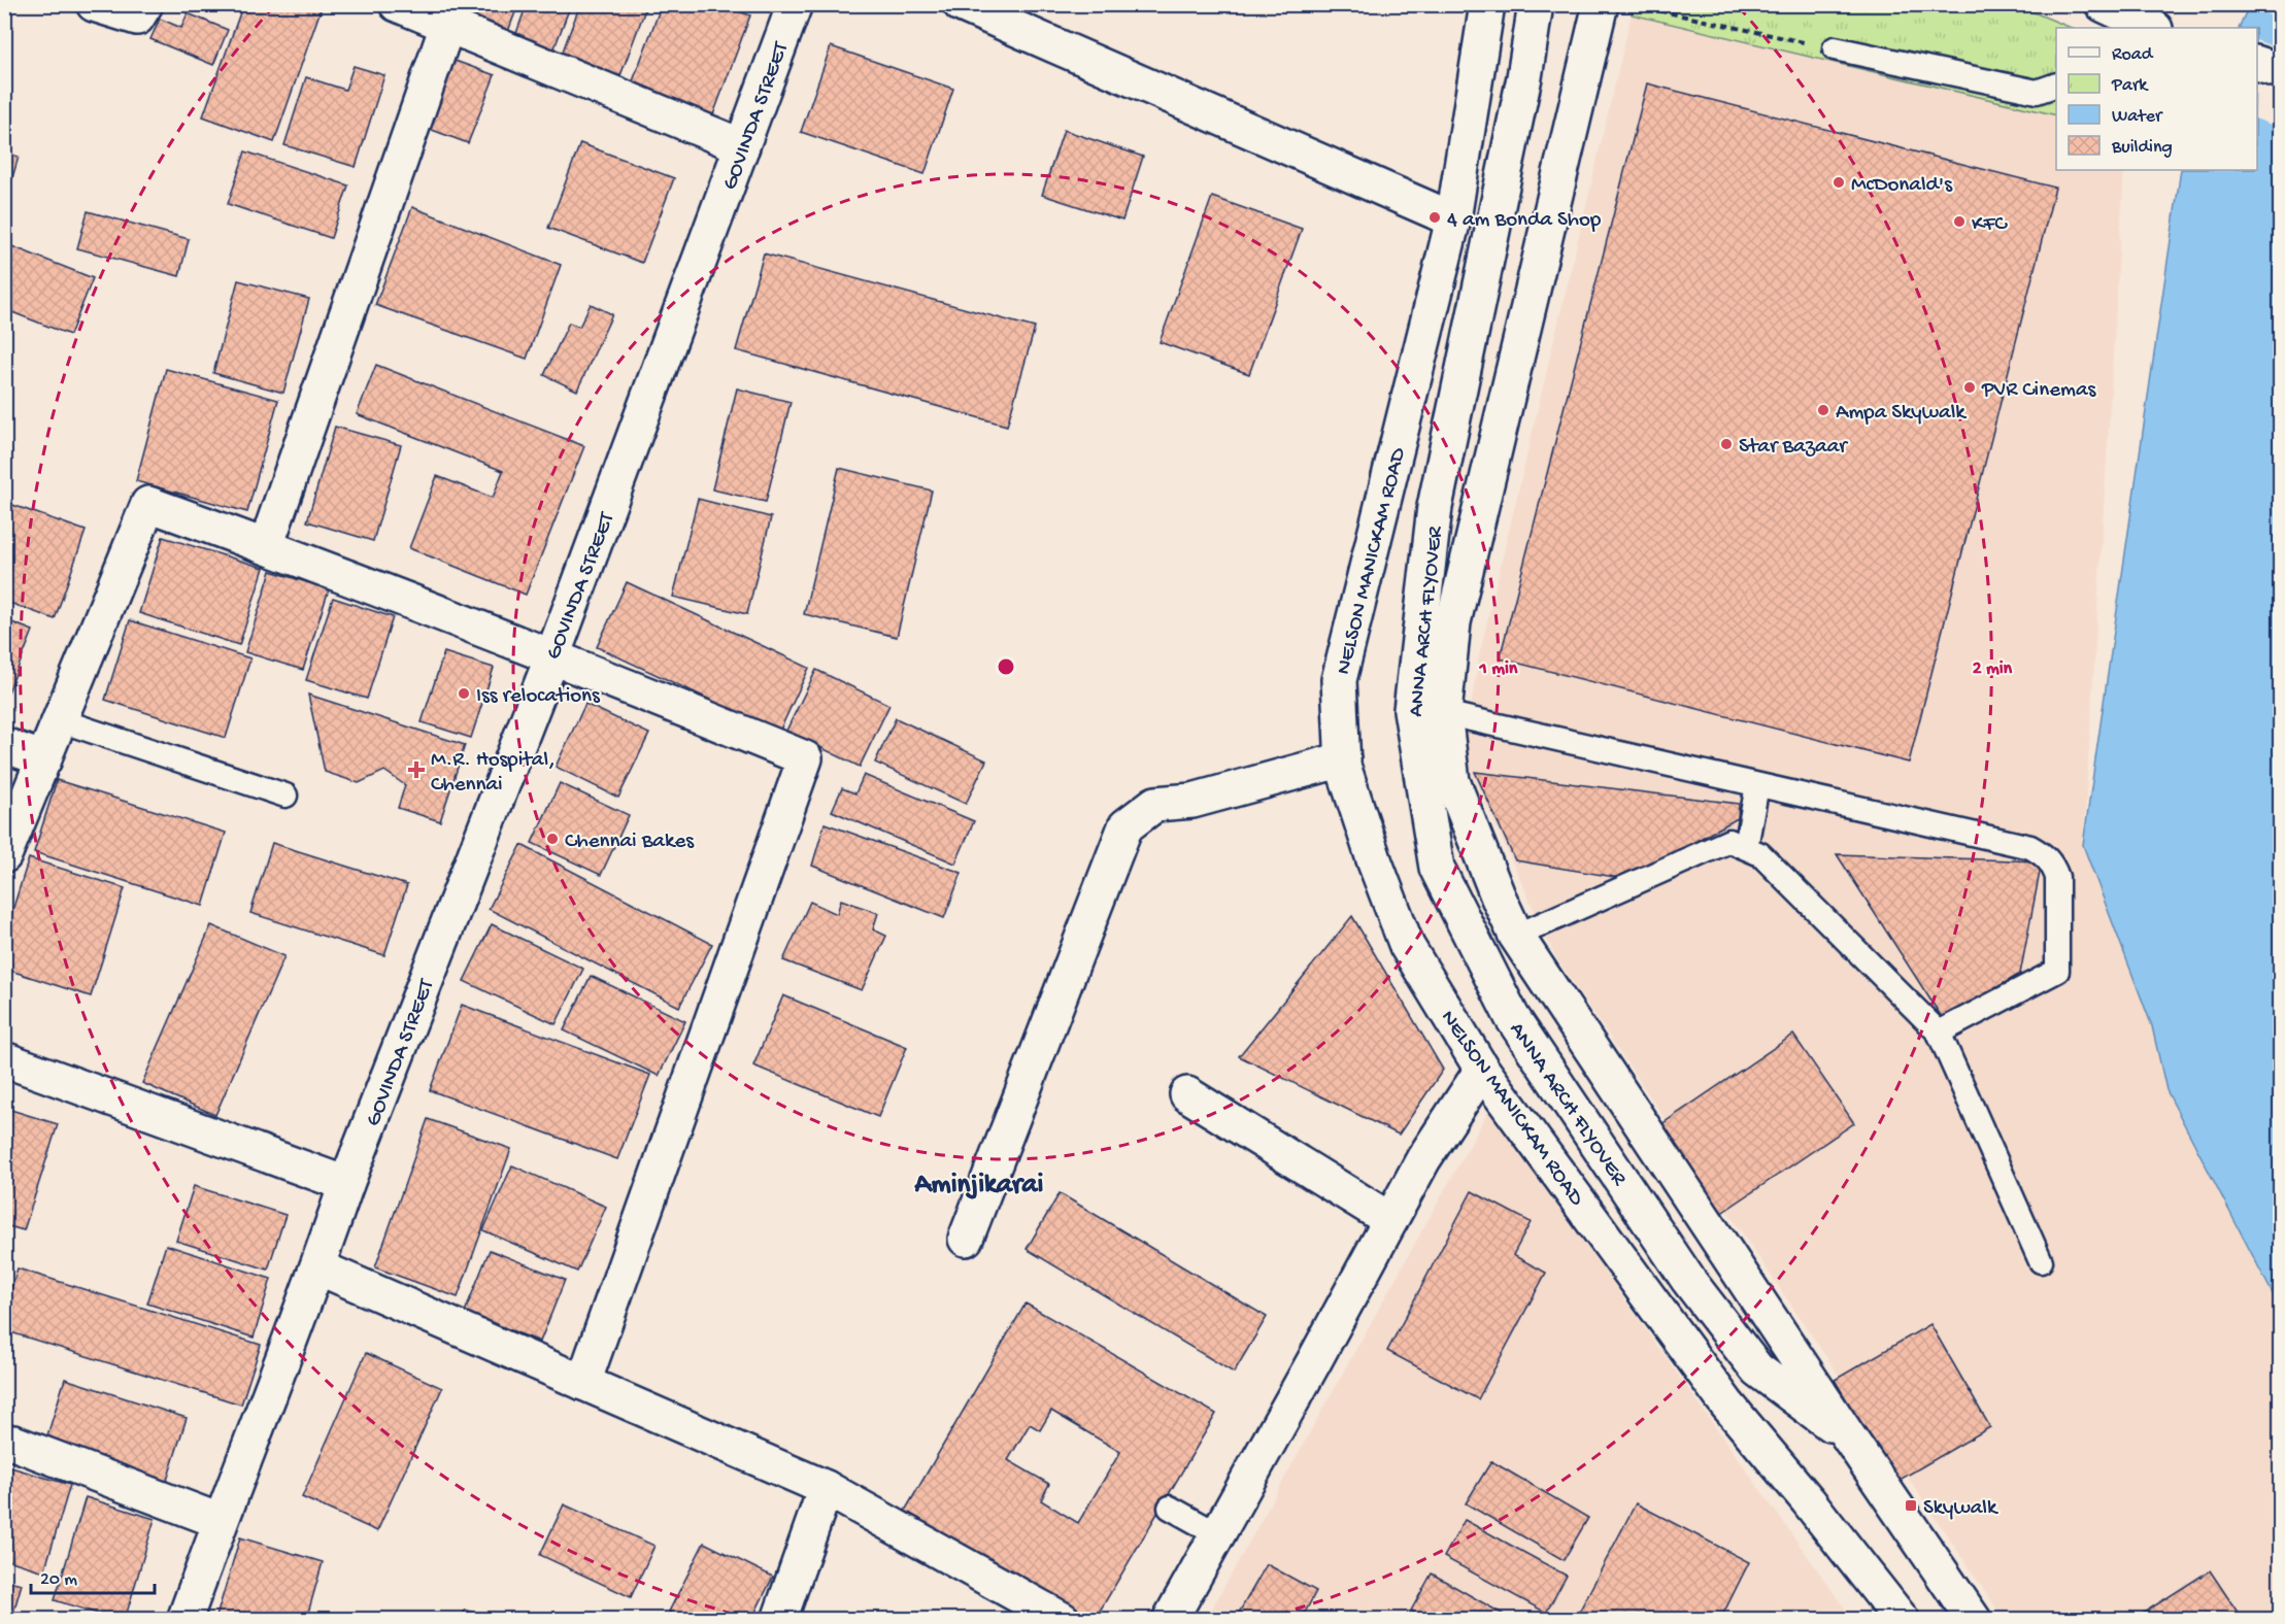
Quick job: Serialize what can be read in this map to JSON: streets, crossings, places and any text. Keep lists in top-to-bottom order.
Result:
{
  "streets": {
    "street": ["GOVINDA STREET", "NELSON MANICKAM ROAD", "ANNA ARCH FLYOVER"]
  },
  "districts": ["Aminjikarai"],
  "places": {
    "other": [
      "McDonald's",
      "4 am Bonda Shop",
      "KFC",
      "PVR Cinemas",
      "Ampa Skywalk",
      "Star Bazaar",
      "Iss relocations",
      "Chennai Bakes"
    ],
    "health": ["M.R. Hospital, Chennai"],
    "transit": ["Skywalk"]
  },
  "legend": [
    "Road",
    "Park",
    "Water",
    "Building"
  ],
  "scale_bar": "20 m",
  "rings": ["1 min", "2 min"]
}
